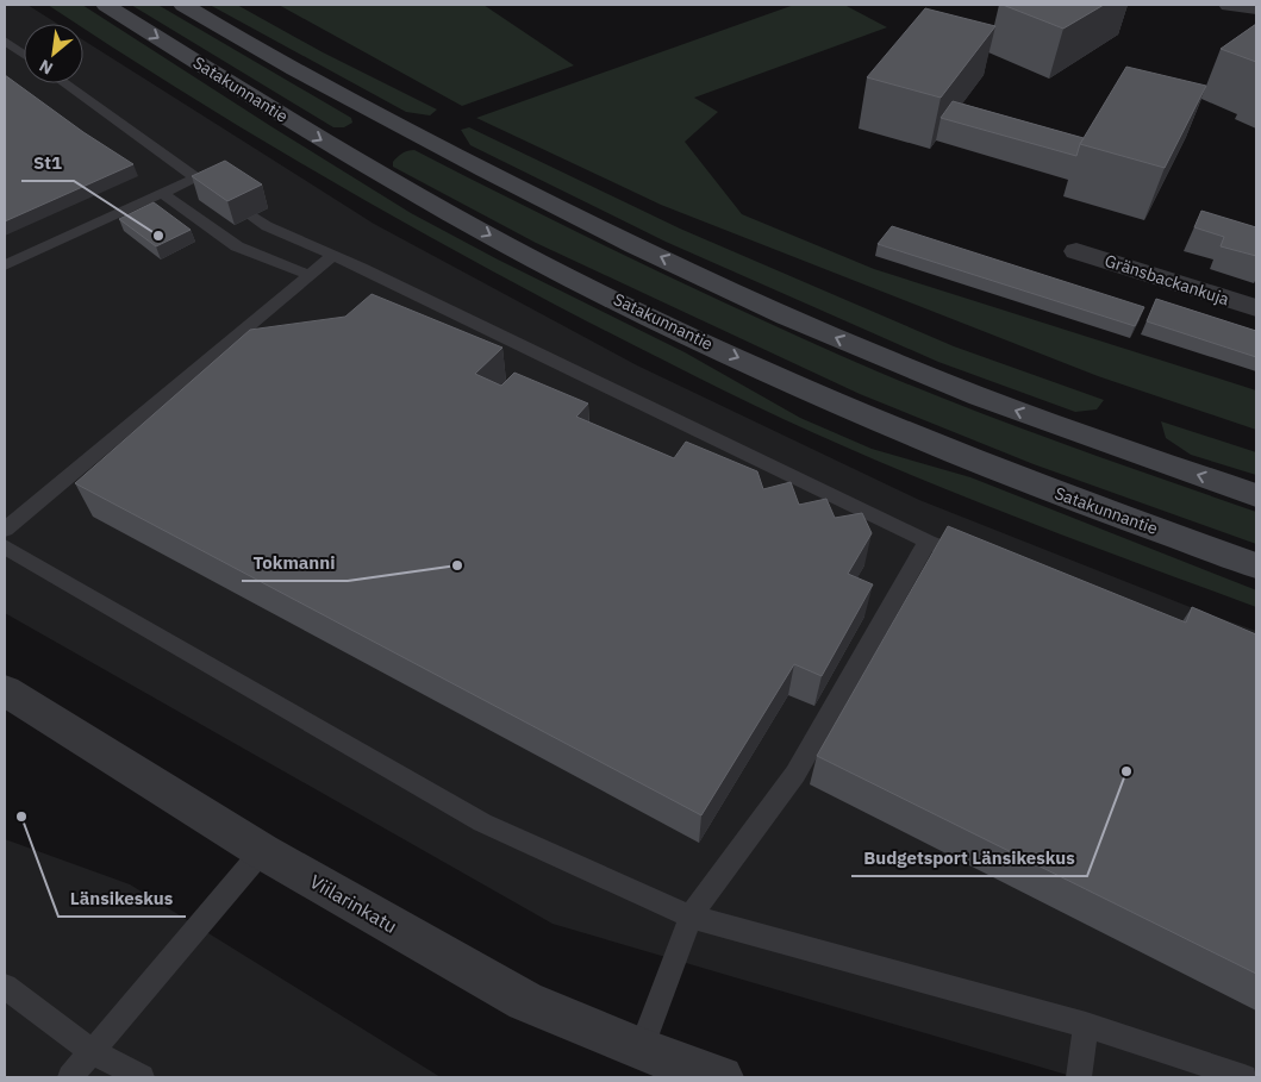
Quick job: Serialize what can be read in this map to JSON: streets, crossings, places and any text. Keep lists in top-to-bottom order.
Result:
{
  "streets": {
    "main road": ["Satakunnantie"],
    "street": ["Gränsbackankuja", "Viilarinkatu"]
  },
  "places": [
    "St1",
    "Tokmanni",
    "Budgetsport Länsikeskus",
    "Länsikeskus"
  ],
  "north": "bottom left"
}
